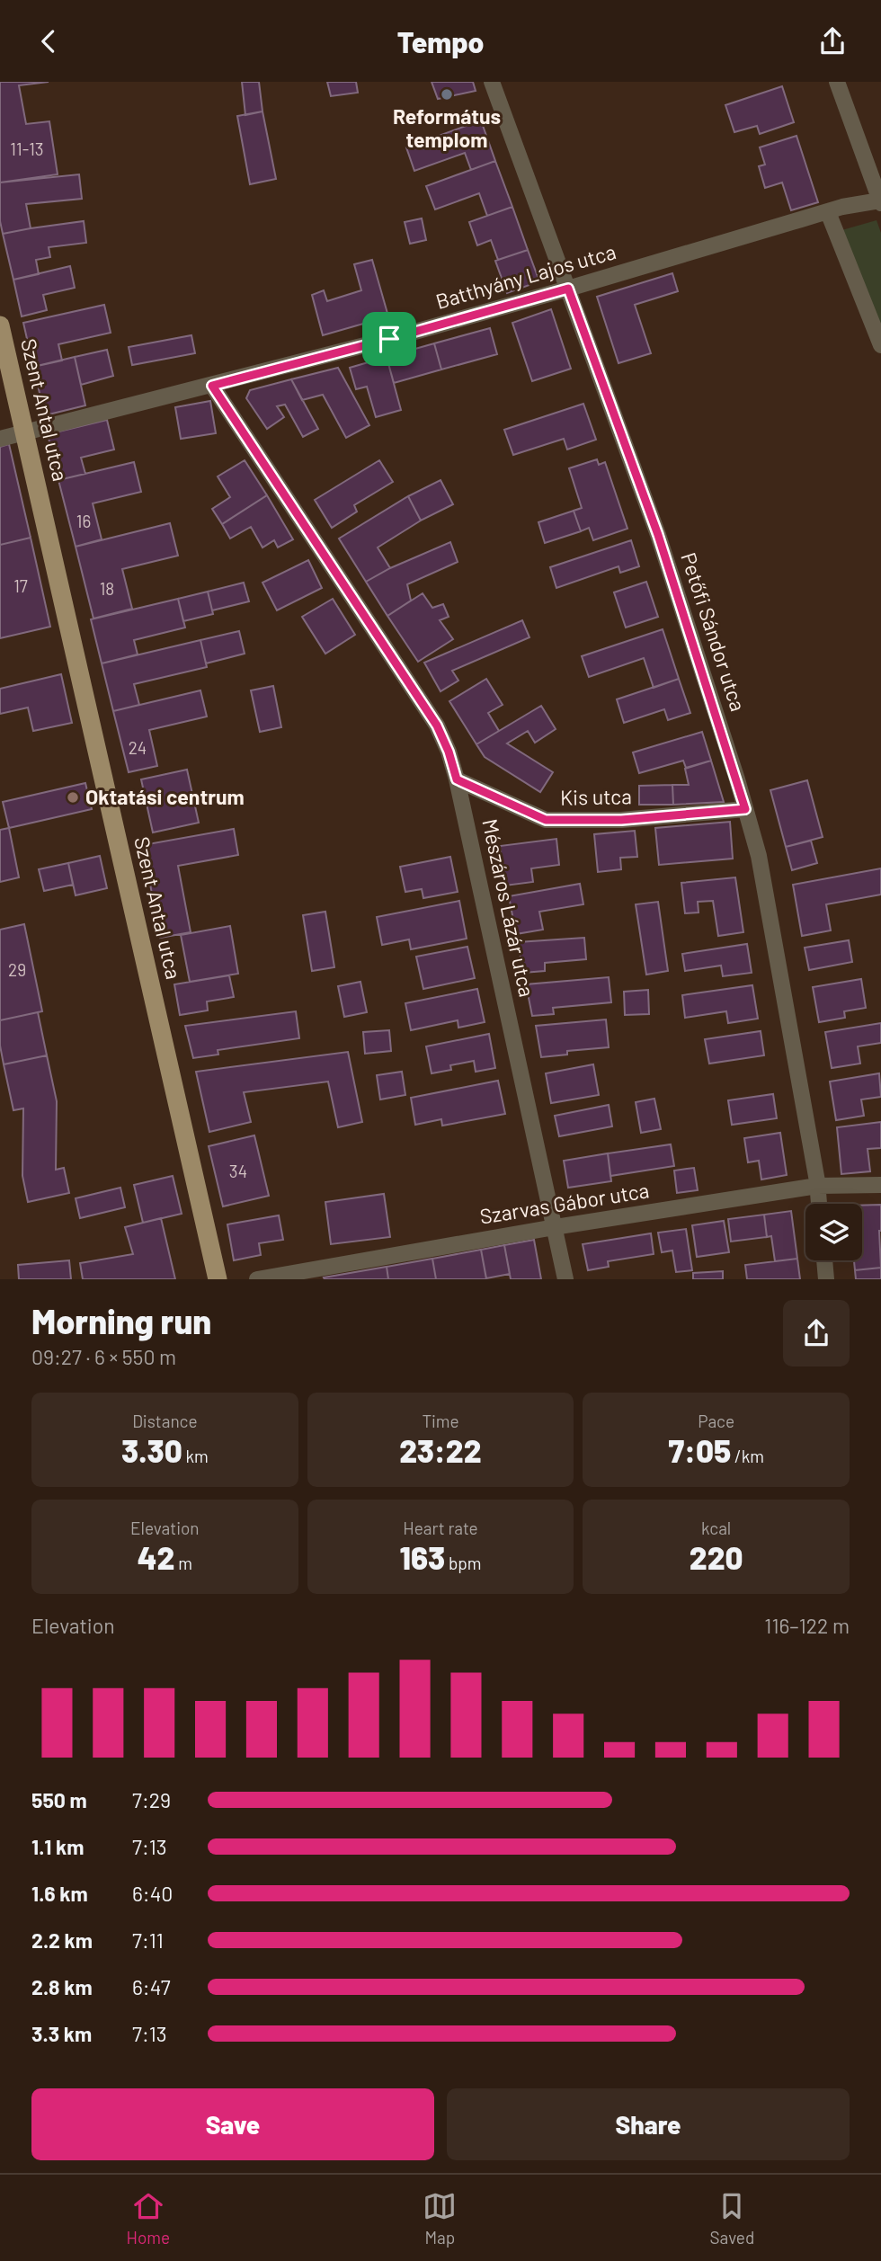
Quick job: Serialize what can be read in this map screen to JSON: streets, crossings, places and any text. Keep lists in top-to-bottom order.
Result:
{
  "streets": {
    "main road": ["Szent Antal utca"],
    "street": [
      "Batthyány Lajos utca",
      "Petőfi Sándor utca",
      "Kis utca",
      "Mészáros Lázár utca",
      "Szarvas Gábor utca"
    ]
  },
  "crossings": [
    ["Batthyány Lajos utca", "Szent Antal utca"],
    ["Batthyány Lajos utca", "Petőfi Sándor utca"],
    ["Batthyány Lajos utca", "Mészáros Lázár utca"],
    ["Petőfi Sándor utca", "Kis utca"],
    ["Petőfi Sándor utca", "Szarvas Gábor utca"],
    ["Kis utca", "Mészáros Lázár utca"],
    ["Mészáros Lázár utca", "Szarvas Gábor utca"]
  ],
  "places": ["Református templom", "Oktatási centrum"],
  "house_numbers": [
    "11-13",
    "16",
    "17",
    "18",
    "24",
    "29",
    "34"
  ],
  "page": {
    "header": "Tempo",
    "heading": ["Morning run", "09:27 · 6 × 550 m"],
    "stats": [
      ["Distance", "3.30 km"],
      ["Time", "23:22"],
      ["Pace", "7:05 /km"],
      ["Elevation", "42 m"],
      ["Heart rate", "163 bpm"],
      ["kcal", "220"]
    ],
    "chart": ["Elevation", "116–122 m"],
    "list": [
      {
        "name": "550 m",
        "note": "7:29"
      },
      {
        "name": "1.1 km",
        "note": "7:13"
      },
      {
        "name": "1.6 km",
        "note": "6:40"
      },
      {
        "name": "2.2 km",
        "note": "7:11"
      },
      {
        "name": "2.8 km",
        "note": "6:47"
      },
      {
        "name": "3.3 km",
        "note": "7:13"
      }
    ],
    "buttons": ["Save", "Share"],
    "tabs": ["Home", "Map", "Saved"]
  }
}
